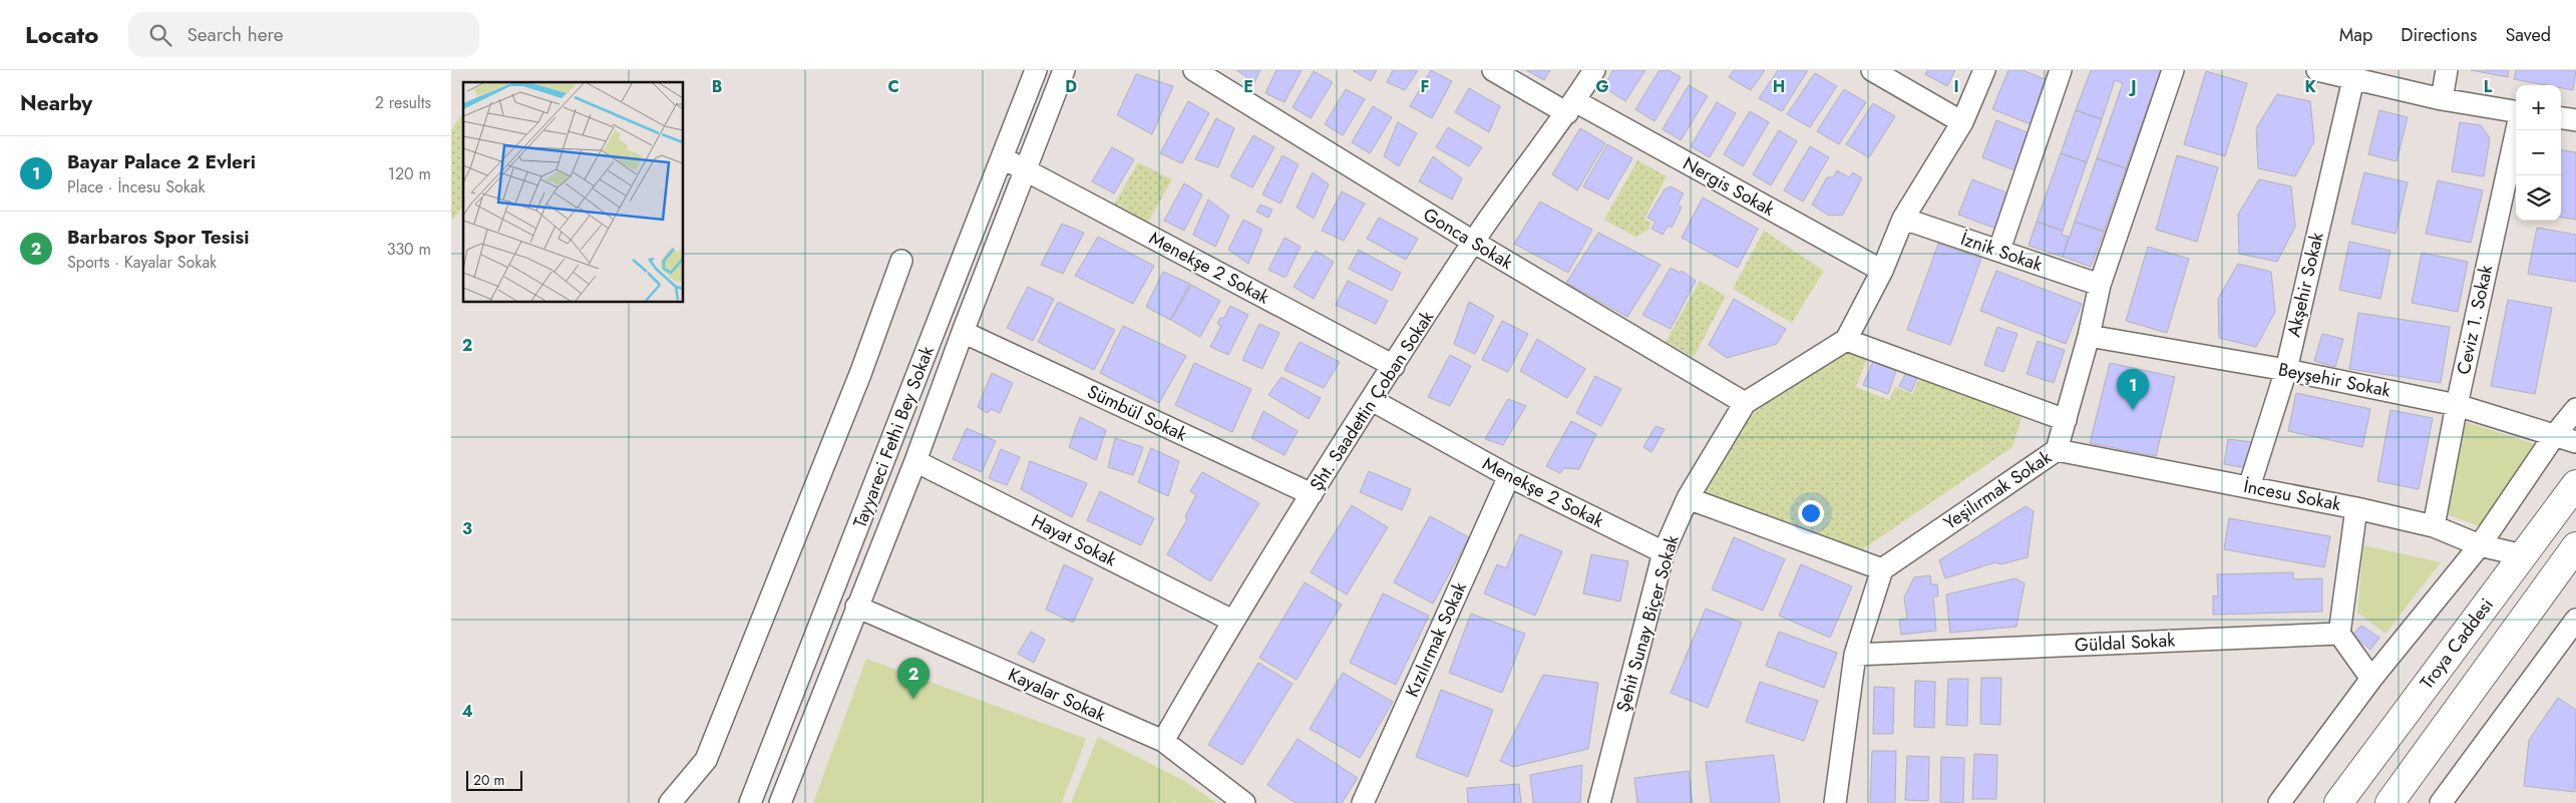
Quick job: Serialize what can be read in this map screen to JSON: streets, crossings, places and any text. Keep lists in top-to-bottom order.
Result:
{
  "streets": {
    "main road": ["Troya Caddesi"],
    "street": [
      "Nergis Sokak",
      "Gonca Sokak",
      "İznik Sokak",
      "Menekşe 2 Sokak",
      "Akşehir Sokak",
      "Ceviz 1. Sokak",
      "Beyşehir Sokak",
      "Şht. Saadettin Çoban Sokak",
      "Sümbül Sokak",
      "Tayyareci Fethi Bey Sokak",
      "Yeşilırmak Sokak",
      "İncesu Sokak",
      "Hayat Sokak",
      "Şehit Sunay Biçer Sokak",
      "Kızılırmak Sokak",
      "Güldal Sokak",
      "Kayalar Sokak"
    ]
  },
  "crossings": [
    ["Nergis Sokak", "Şht. Saadettin Çoban Sokak"],
    ["Gonca Sokak", "Şht. Saadettin Çoban Sokak"],
    ["Gonca Sokak", "Şehit Sunay Biçer Sokak"],
    ["İznik Sokak", "Yeşilırmak Sokak"],
    ["Menekşe 2 Sokak", "Şht. Saadettin Çoban Sokak"],
    ["Menekşe 2 Sokak", "Tayyareci Fethi Bey Sokak"],
    ["Menekşe 2 Sokak", "Şehit Sunay Biçer Sokak"],
    ["Menekşe 2 Sokak", "Kızılırmak Sokak"],
    ["Akşehir Sokak", "Beyşehir Sokak"],
    ["Akşehir Sokak", "İncesu Sokak"],
    ["Ceviz 1. Sokak", "Beyşehir Sokak"],
    ["Ceviz 1. Sokak", "İncesu Sokak"],
    ["Beyşehir Sokak", "Yeşilırmak Sokak"],
    ["Şht. Saadettin Çoban Sokak", "Sümbül Sokak"],
    ["Şht. Saadettin Çoban Sokak", "Hayat Sokak"],
    ["Şht. Saadettin Çoban Sokak", "Kayalar Sokak"],
    ["Sümbül Sokak", "Tayyareci Fethi Bey Sokak"],
    ["Tayyareci Fethi Bey Sokak", "Hayat Sokak"],
    ["Tayyareci Fethi Bey Sokak", "Kayalar Sokak"],
    ["Yeşilırmak Sokak", "İncesu Sokak"],
    ["İncesu Sokak", "Troya Caddesi"]
  ],
  "scale_bar": "20 m",
  "page": {
    "header": "Locato",
    "search": "Search here",
    "nav": ["Map", "Directions", "Saved"],
    "heading": ["Nearby", "2 results"],
    "map_buttons": ["+", "−"],
    "list": [
      {
        "mark": "1",
        "name": "Bayar Palace 2 Evleri",
        "note": "Place · İncesu Sokak",
        "value": "120 m"
      },
      {
        "mark": "2",
        "name": "Barbaros Spor Tesisi",
        "note": "Sports · Kayalar Sokak",
        "value": "330 m"
      }
    ],
    "pins": ["1", "2"],
    "scale": "20 m"
  },
  "grid": {
    "columns": [
      "B",
      "C",
      "D",
      "E",
      "F",
      "G",
      "H",
      "I",
      "J",
      "K",
      "L"
    ],
    "rows": ["2", "3", "4"]
  }
}
